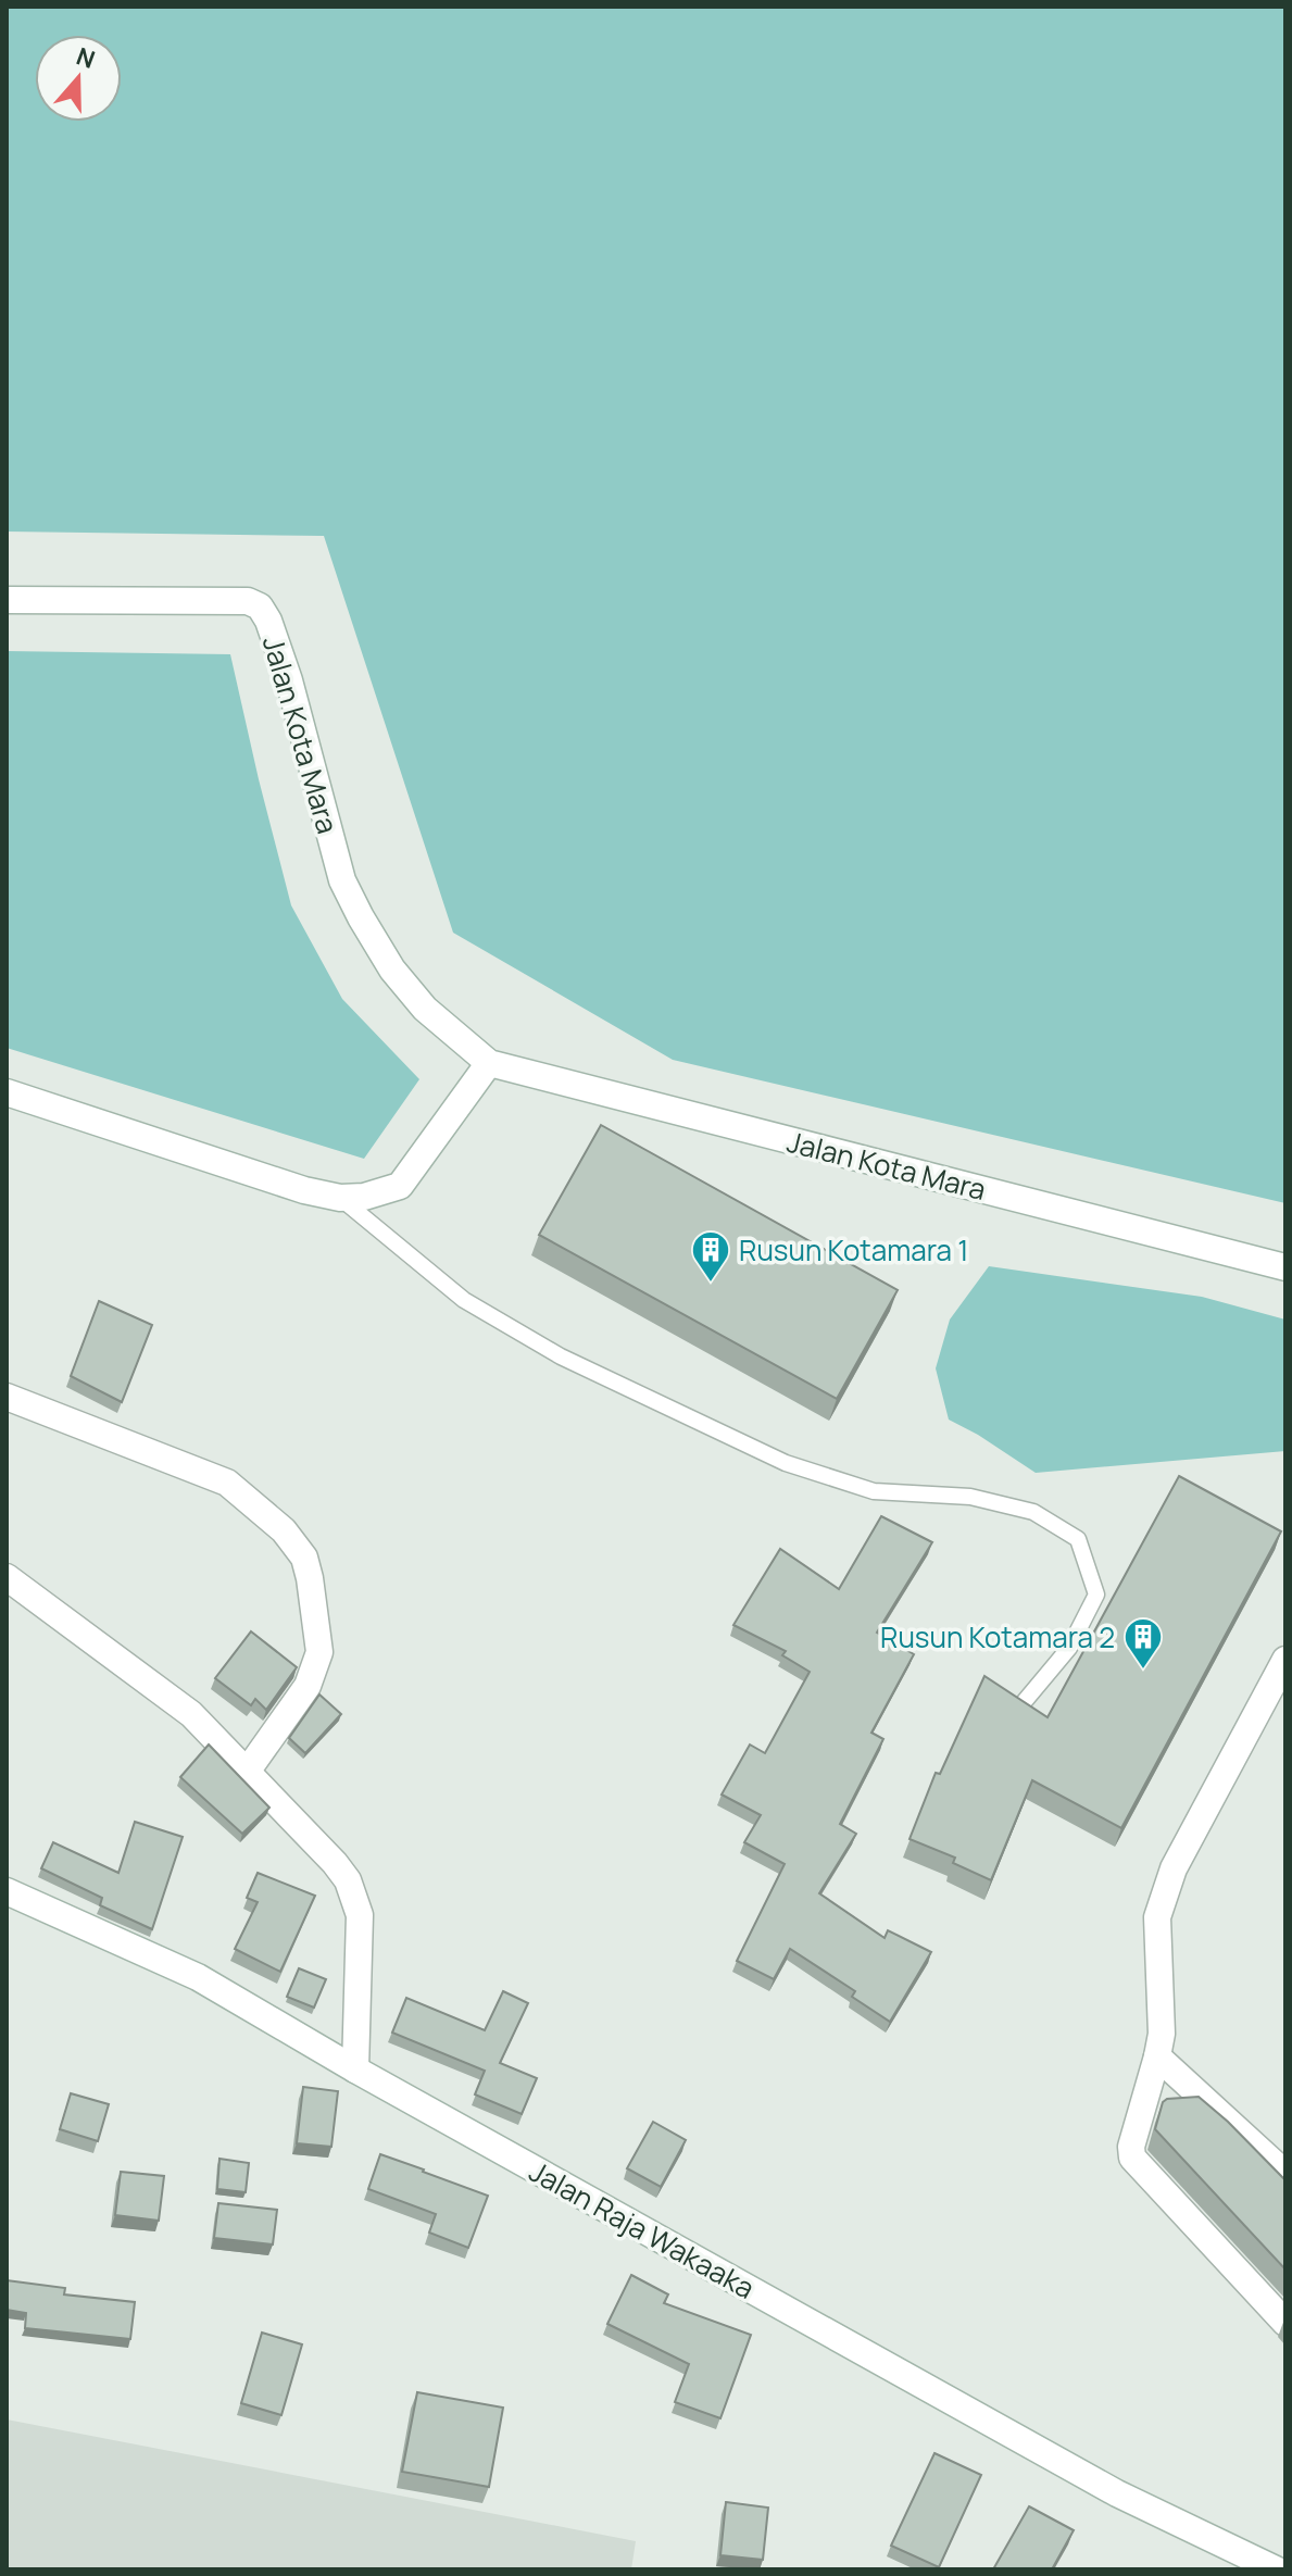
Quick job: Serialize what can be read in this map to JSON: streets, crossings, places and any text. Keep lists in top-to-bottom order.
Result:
{
  "streets": {
    "street": ["Jalan Kota Mara", "Jalan Raja Wakaaka"]
  },
  "places": {
    "building": ["Rusun Kotamara 1", "Rusun Kotamara 2"]
  },
  "north": "top"
}
